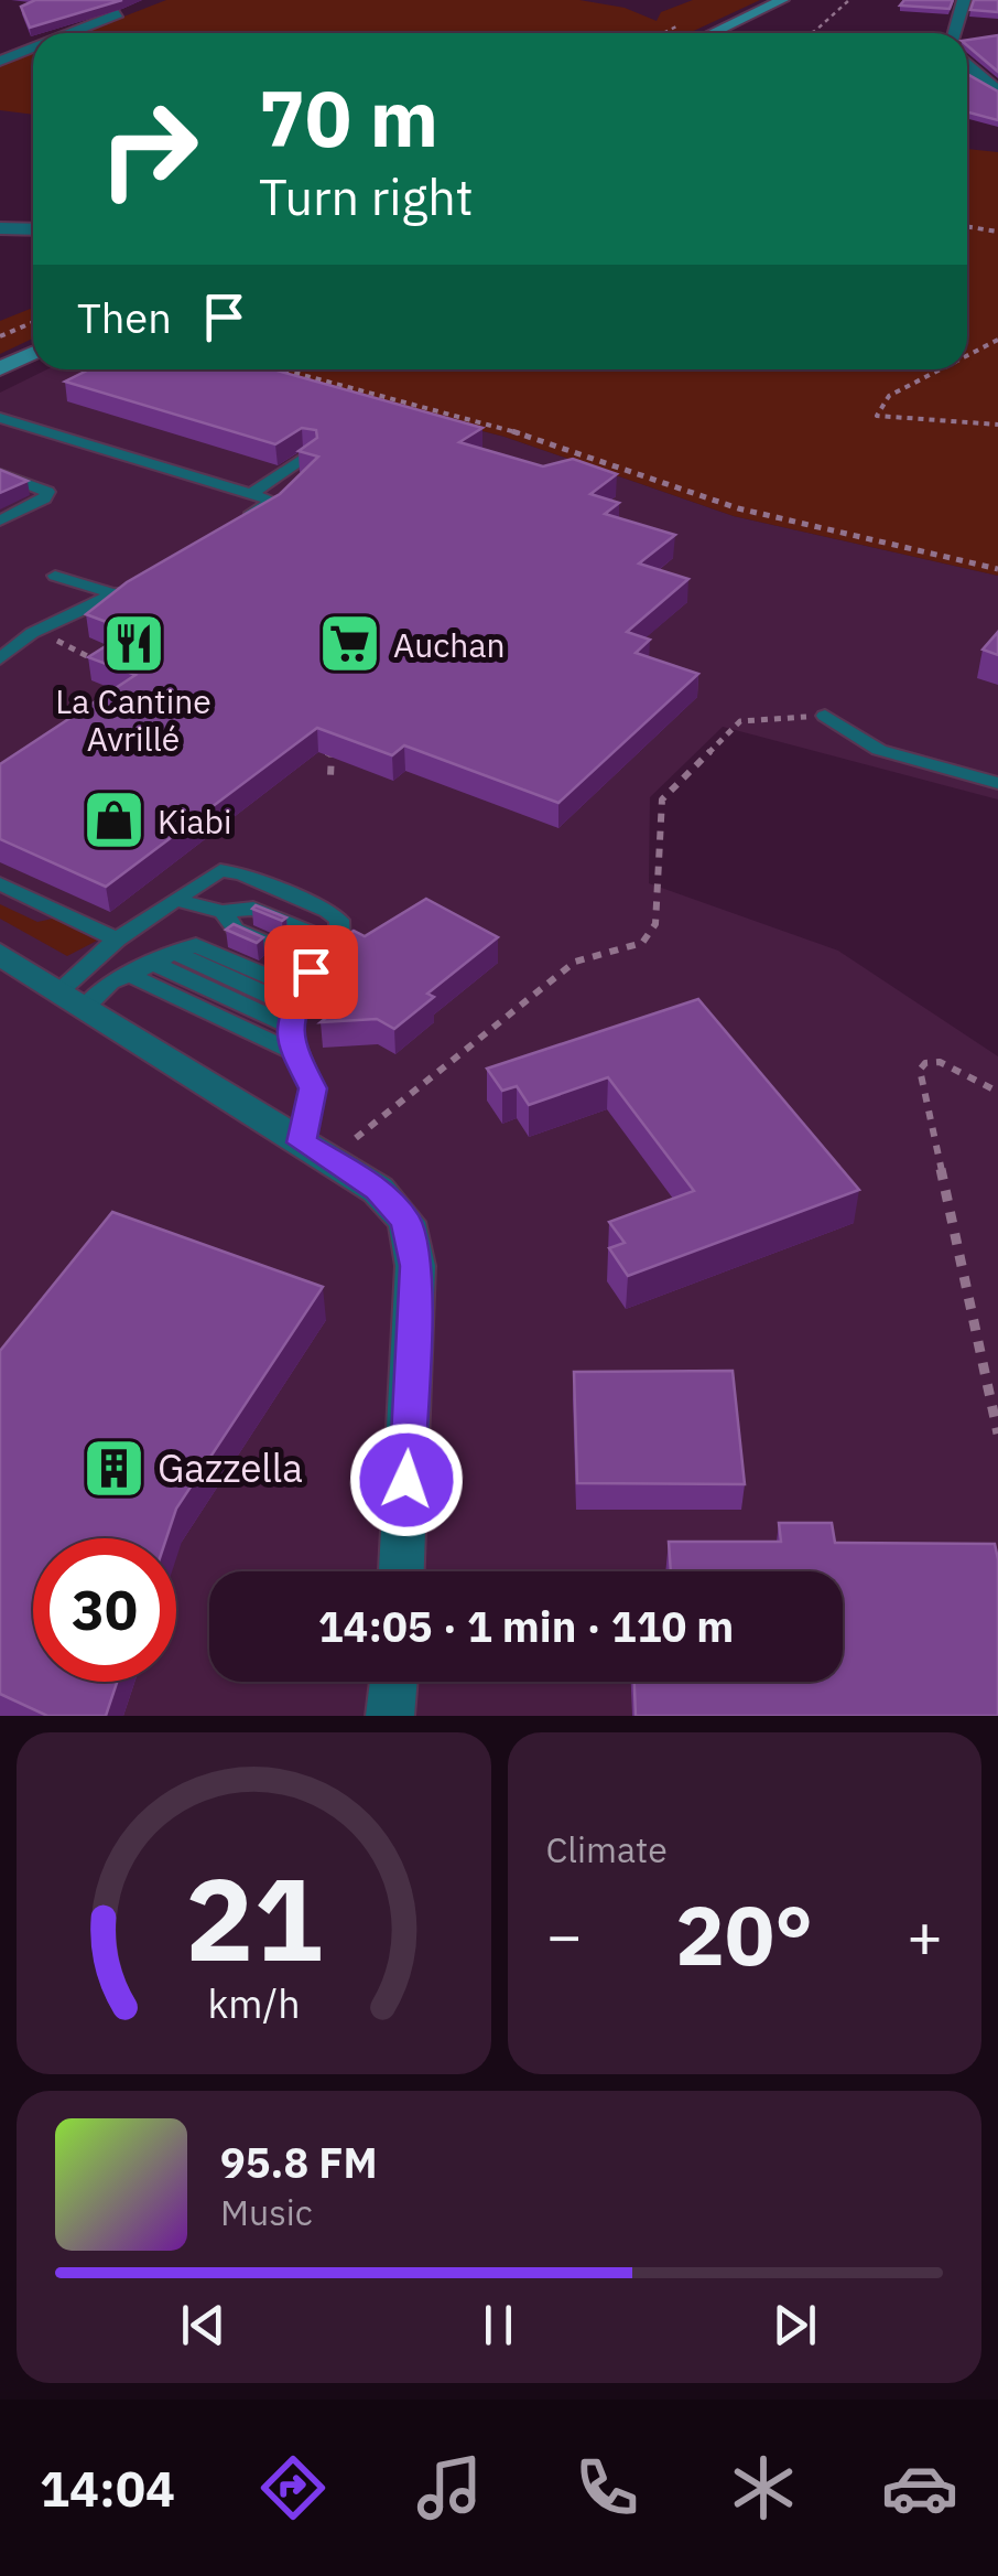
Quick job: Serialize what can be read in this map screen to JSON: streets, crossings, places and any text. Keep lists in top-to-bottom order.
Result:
{
  "places": {
    "restaurant": ["La Cantine Avrillé"],
    "supermarket": ["Auchan"],
    "shop": ["Kiabi"],
    "building": ["Gazzella"]
  },
  "page": {
    "turn": ["70 m", "Turn right"],
    "then": "Then",
    "limit": "30",
    "trip": "14:05 · 1 min · 110 m",
    "tile": "Climate",
    "heat": ["−", "20°", "+"],
    "song": ["95.8 FM", "Music"],
    "tabs": "14:04",
    "gauge": ["21", "km/h"]
  }
}
